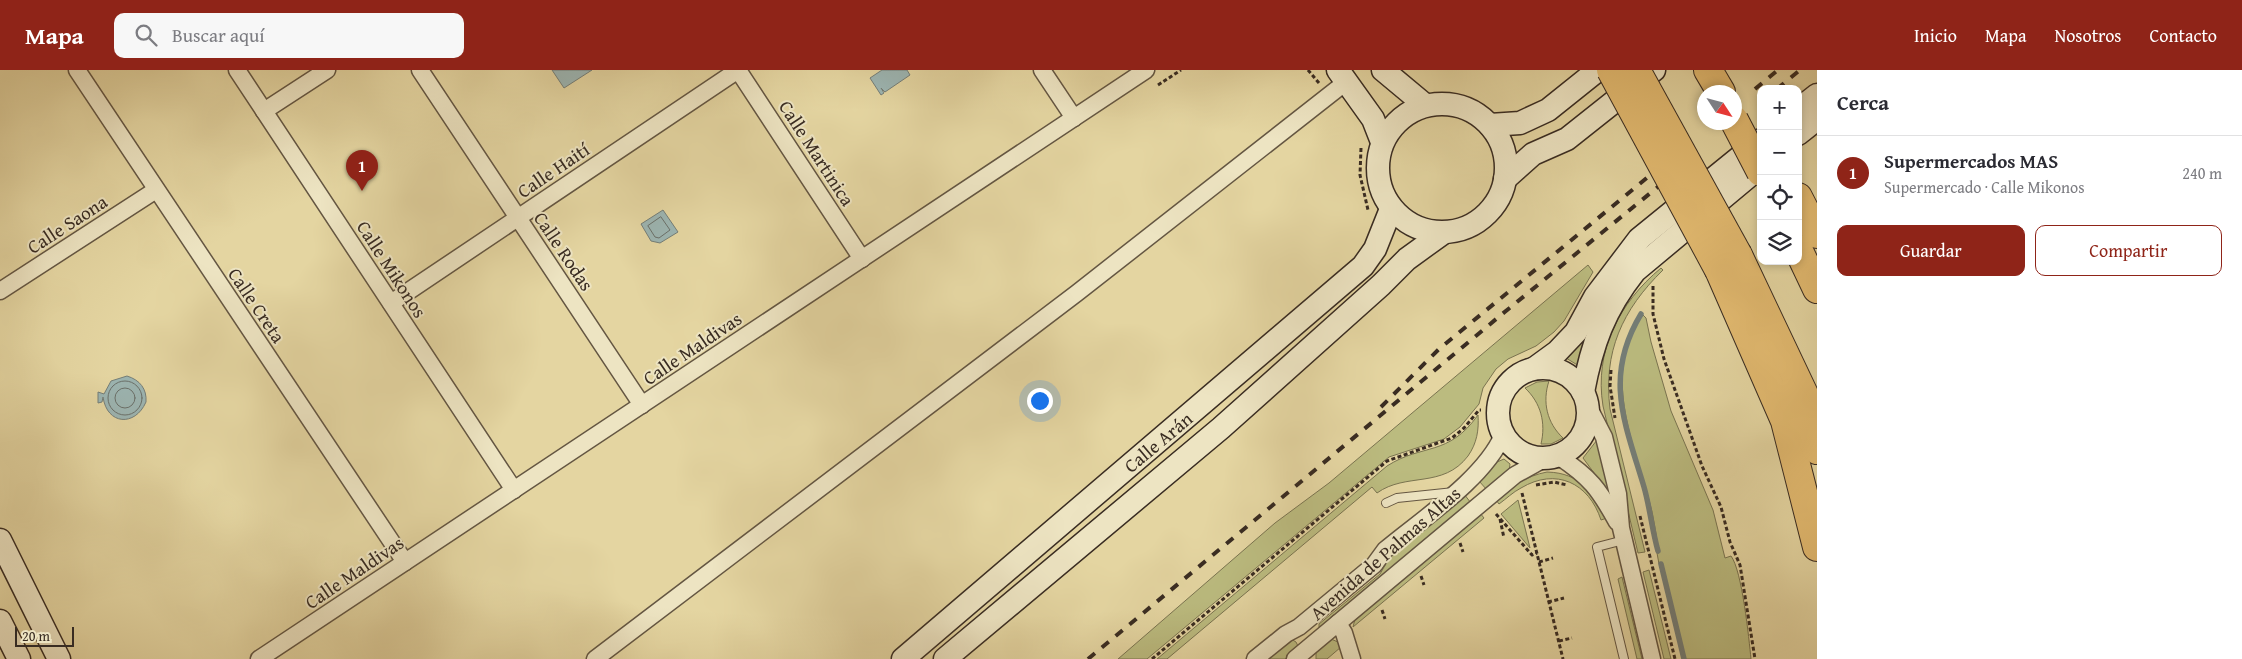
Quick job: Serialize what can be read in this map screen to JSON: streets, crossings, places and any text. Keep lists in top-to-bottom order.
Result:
{
  "streets": {
    "street": [
      "Calle Martinica",
      "Calle Haití",
      "Calle Saona",
      "Calle Rodas",
      "Calle Mikonos",
      "Calle Creta",
      "Calle Maldivas",
      "Calle Arán",
      "Avenida de Palmas Altas"
    ]
  },
  "crossings": [
    ["Calle Martinica", "Calle Haití"],
    ["Calle Martinica", "Calle Maldivas"],
    ["Calle Haití", "Calle Rodas"],
    ["Calle Haití", "Calle Mikonos"],
    ["Calle Saona", "Calle Creta"],
    ["Calle Rodas", "Calle Maldivas"],
    ["Calle Mikonos", "Calle Maldivas"],
    ["Calle Creta", "Calle Maldivas"]
  ],
  "scale_bar": "20 m",
  "north": "bottom right",
  "page": {
    "header": "Mapa",
    "search": "Buscar aquí",
    "nav": [
      "Inicio",
      "Mapa",
      "Nosotros",
      "Contacto"
    ],
    "heading": "Cerca",
    "map_buttons": ["+", "−"],
    "list": [
      {
        "mark": "1",
        "name": "Supermercados MAS",
        "note": "Supermercado · Calle Mikonos",
        "value": "240 m"
      }
    ],
    "pins": "1",
    "buttons": ["Guardar", "Compartir"],
    "scale": "20 m"
  }
}
